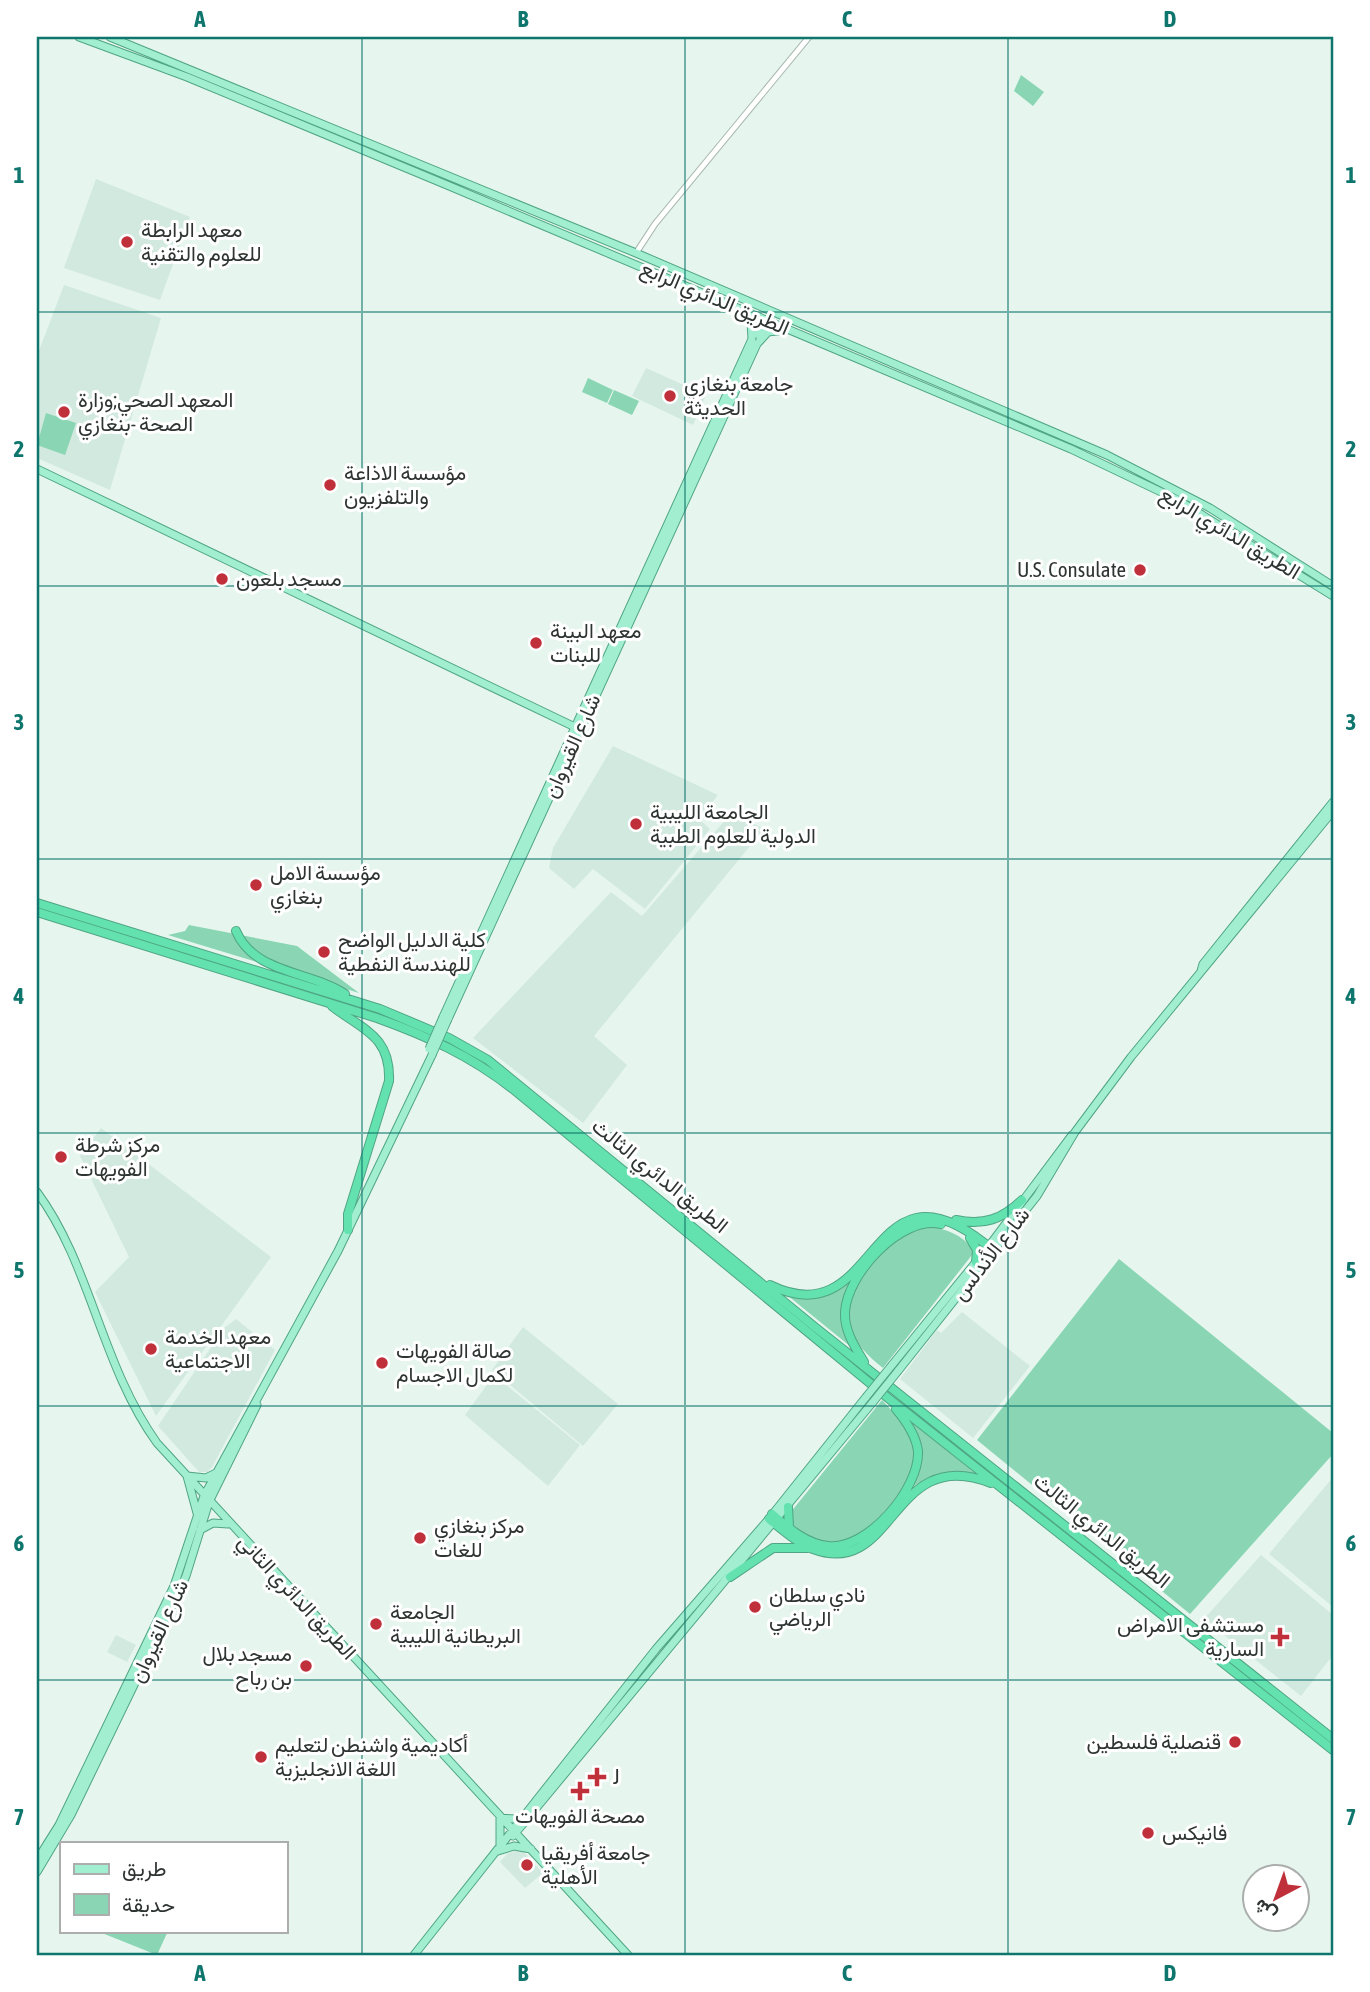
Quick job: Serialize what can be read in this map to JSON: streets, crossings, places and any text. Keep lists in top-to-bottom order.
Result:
{
  "streets": {
    "highway": ["الطريق الدائري الثالث"],
    "main road": [
      "الطريق الدائري الرابع",
      "شارع القيروان",
      "شارع الأندلس",
      "الطريق الدائري الثاني"
    ]
  },
  "crossings": [
    ["شارع القيروان", "الطريق الدائري الثاني"]
  ],
  "places": {
    "other": [
      "معهد الرابطة للعلوم والتقنية",
      "جامعة بنغازي الحديثة",
      "المعهد الصحي;وزارة الصحة -بنغازي",
      "مؤسسة الاذاعة والتلفزيون",
      "U.S. Consulate",
      "مسجد بلعون",
      "معهد البينة للبنات",
      "الجامعة الليبية الدولية للعلوم الطبية",
      "مؤسسة الامل بنغازي",
      "كلية الدليل الواضح للهندسة النفطية",
      "مركز شرطة الفويهات",
      "معهد الخدمة الاجتماعية",
      "صالة الفويهات لكمال الاجسام",
      "مركز بنغازي للغات",
      "نادي سلطان الرياضي",
      "الجامعة البريطانية الليبية",
      "مسجد بلال بن رباح",
      "قنصلية فلسطين",
      "أكاديمية واشنطن لتعليم اللغة الانجليزية",
      "فانيكس",
      "جامعة أفريقيا الأهلية"
    ],
    "health": ["مستشفى الامراض السارية", "J", "مصحة الفويهات"]
  },
  "legend": ["طريق", "حديقة"],
  "north": "bottom left",
  "grid": {
    "columns": [
      "A",
      "B",
      "C",
      "D"
    ],
    "rows": [
      "1",
      "2",
      "3",
      "4",
      "5",
      "6",
      "7"
    ]
  }
}
